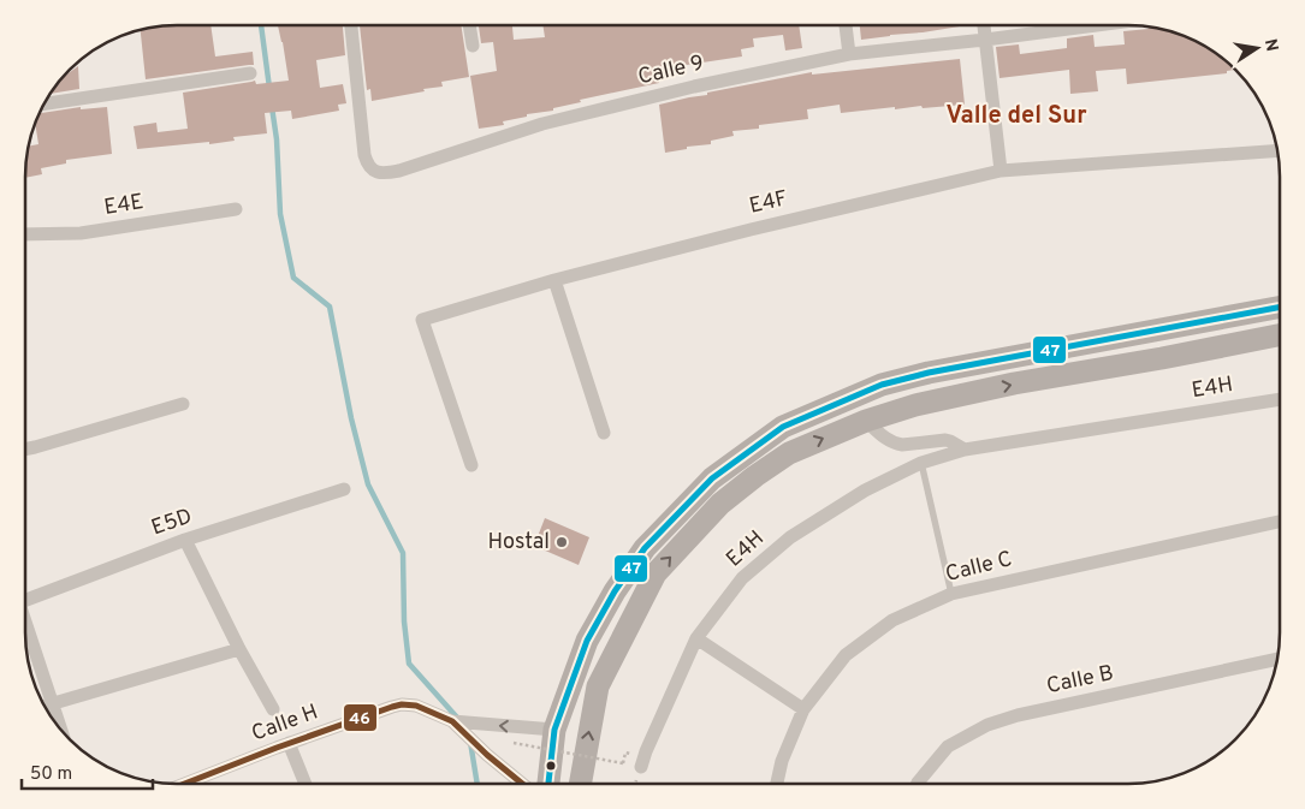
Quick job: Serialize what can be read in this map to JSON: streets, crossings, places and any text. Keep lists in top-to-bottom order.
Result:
{
  "streets": {
    "street": [
      "Calle 9",
      "E4F",
      "E4E",
      "E4H",
      "E5D",
      "Calle C",
      "Calle B",
      "Calle H"
    ]
  },
  "districts": ["Valle del Sur"],
  "places": ["Hostal"],
  "lines": ["transit line 47", "transit line 46"],
  "scale_bar": "50 m",
  "north": "right"
}
